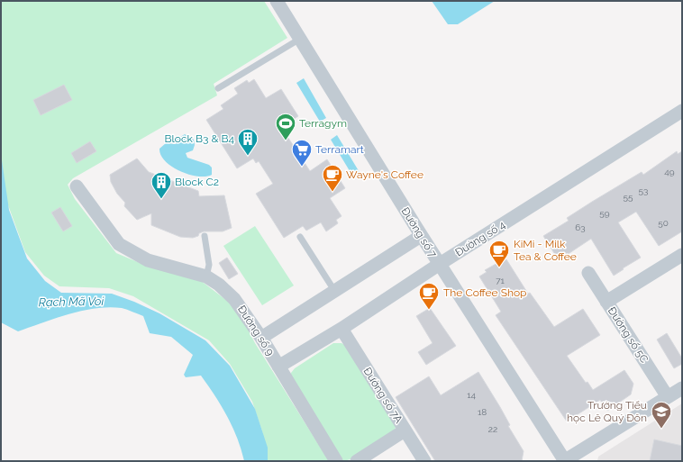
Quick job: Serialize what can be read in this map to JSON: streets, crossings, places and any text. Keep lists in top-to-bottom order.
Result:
{
  "streets": {
    "street": [
      "Đường số 7",
      "Đường số 4",
      "Đường số 9",
      "Đường số 5C",
      "Đường số 7A"
    ]
  },
  "crossings": [
    ["Đường số 7", "Đường số 4"],
    ["Đường số 4", "Đường số 9"],
    ["Đường số 4", "Đường số 7A"]
  ],
  "water": ["Rạch Mã Voi"],
  "places": {
    "sports": ["Terragym"],
    "building": ["Block B3 & B4", "Block C2"],
    "supermarket": ["Terramart"],
    "cafe": ["Wayne's Coffee", "KiMi - Milk Tea & Coffee", "The Coffee Shop"],
    "school or university": ["Trường Tiểu học Lê Quý Đôn"]
  },
  "house_numbers": [
    "49",
    "53",
    "55",
    "59",
    "50",
    "63",
    "71",
    "14",
    "18",
    "22"
  ]
}
